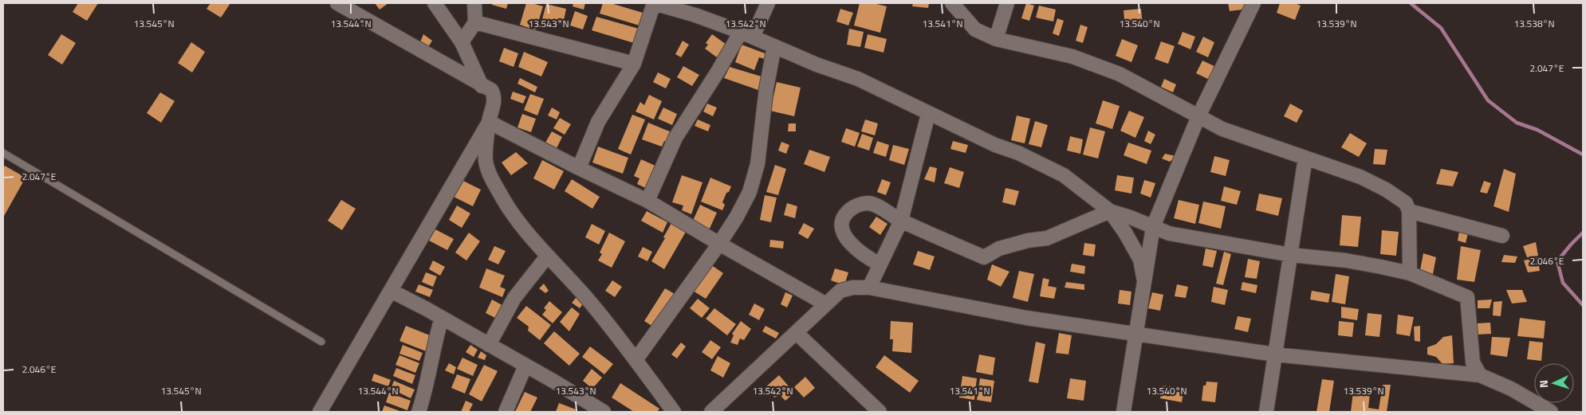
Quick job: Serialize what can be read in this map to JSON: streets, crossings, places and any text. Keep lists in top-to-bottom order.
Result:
{
  "north": "left",
  "coordinates": [
    "13.545°N",
    "13.544°N",
    "13.543°N",
    "13.542°N",
    "13.541°N",
    "13.540°N",
    "13.539°N",
    "13.538°N",
    "2.047°E",
    "2.046°E"
  ]
}
